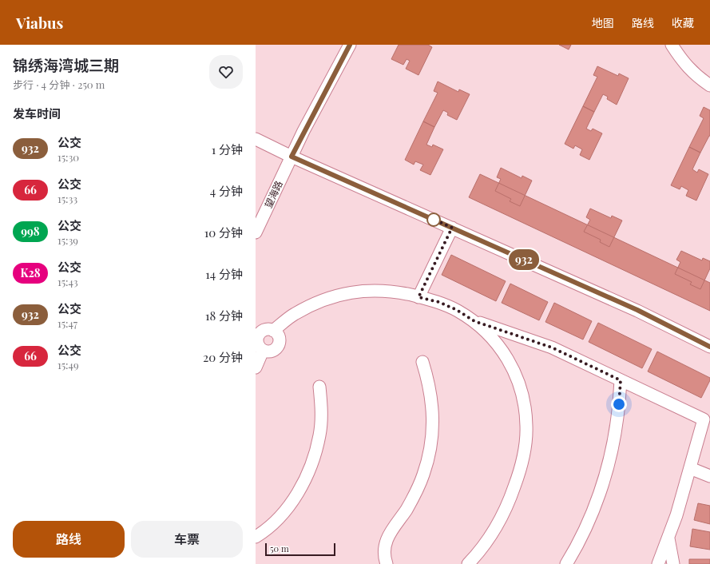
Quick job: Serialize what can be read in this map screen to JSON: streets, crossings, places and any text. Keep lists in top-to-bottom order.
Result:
{
  "streets": {
    "street": ["望海路"]
  },
  "lines": ["bus line 932"],
  "scale_bar": "50 m",
  "page": {
    "header": "Viabus",
    "nav": ["地图", "路线", "收藏"],
    "heading": [
      ["锦绣海湾城三期", "步行 · 4 分钟 · 250 m"],
      "发车时间"
    ],
    "on_map": "932",
    "list": [
      {
        "mark": "932",
        "name": "公交",
        "note": "15:30",
        "value": "1 分钟"
      },
      {
        "mark": "66",
        "name": "公交",
        "note": "15:33",
        "value": "4 分钟"
      },
      {
        "mark": "998",
        "name": "公交",
        "note": "15:39",
        "value": "10 分钟"
      },
      {
        "mark": "K28",
        "name": "公交",
        "note": "15:43",
        "value": "14 分钟"
      },
      {
        "mark": "932",
        "name": "公交",
        "note": "15:47",
        "value": "18 分钟"
      },
      {
        "mark": "66",
        "name": "公交",
        "note": "15:49",
        "value": "20 分钟"
      }
    ],
    "buttons": ["路线", "车票"],
    "scale": "50 m"
  }
}
